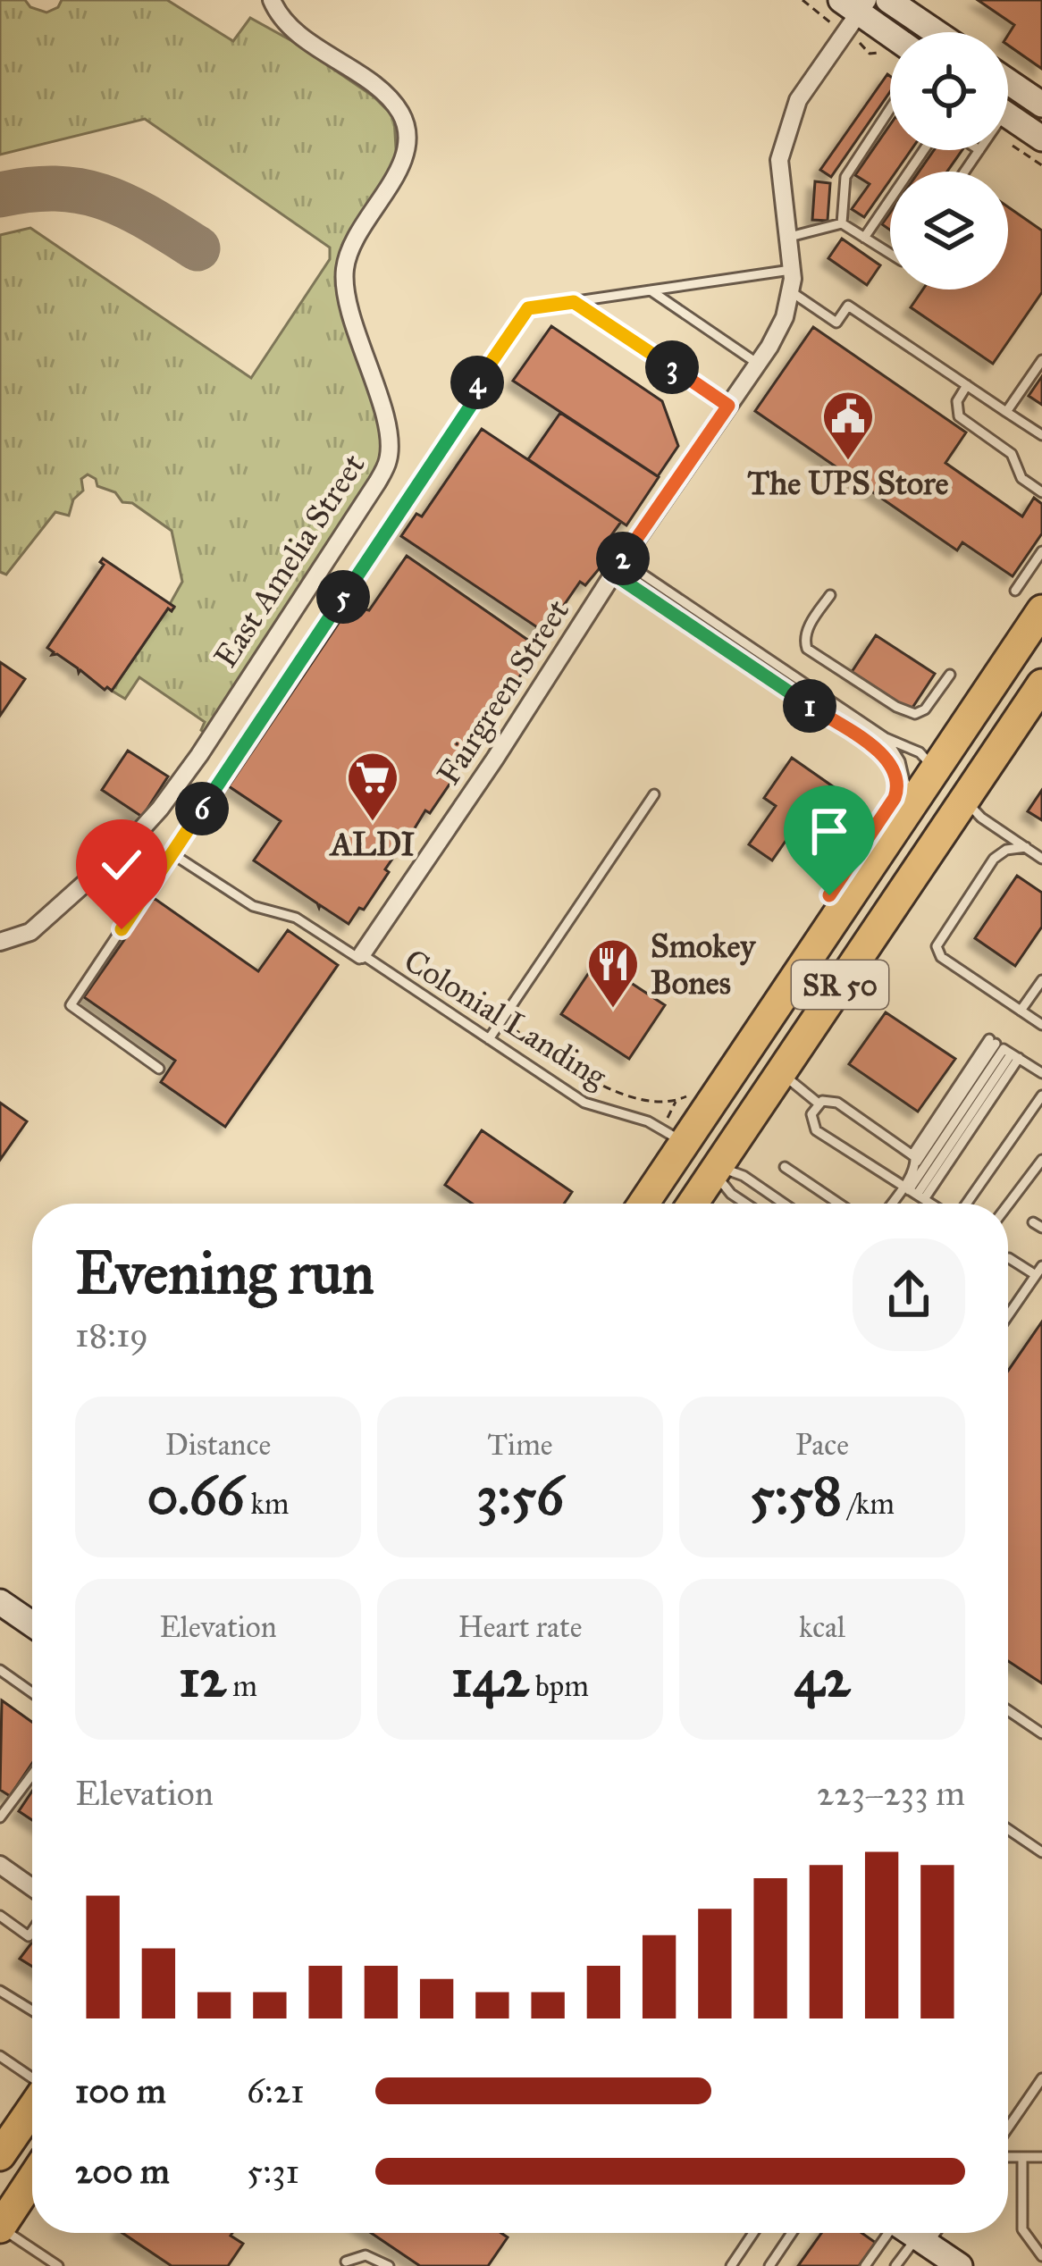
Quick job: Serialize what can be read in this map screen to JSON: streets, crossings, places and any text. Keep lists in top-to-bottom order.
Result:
{
  "streets": {
    "highway": ["SR 50"],
    "street": ["East Amelia Street", "Fairgreen Street"],
    "lane": ["Colonial Landing"]
  },
  "crossings": [
    ["Fairgreen Street", "Colonial Landing"],
    ["SR 50", "Colonial Landing"]
  ],
  "places": {
    "public building": ["The UPS Store"],
    "supermarket": ["ALDI"],
    "restaurant": ["Smokey Bones"]
  },
  "page": {
    "pins": [
      "3",
      "4",
      "2",
      "5",
      "1",
      "6"
    ],
    "heading": ["Evening run", "18:19"],
    "stats": [
      ["Distance", "0.66 km"],
      ["Time", "3:56"],
      ["Pace", "5:58 /km"],
      ["Elevation", "12 m"],
      ["Heart rate", "142 bpm"],
      ["kcal", "42"]
    ],
    "chart": ["Elevation", "223–233 m"],
    "list": [
      {
        "name": "100 m",
        "note": "6:21"
      },
      {
        "name": "200 m",
        "note": "5:31"
      }
    ]
  }
}
